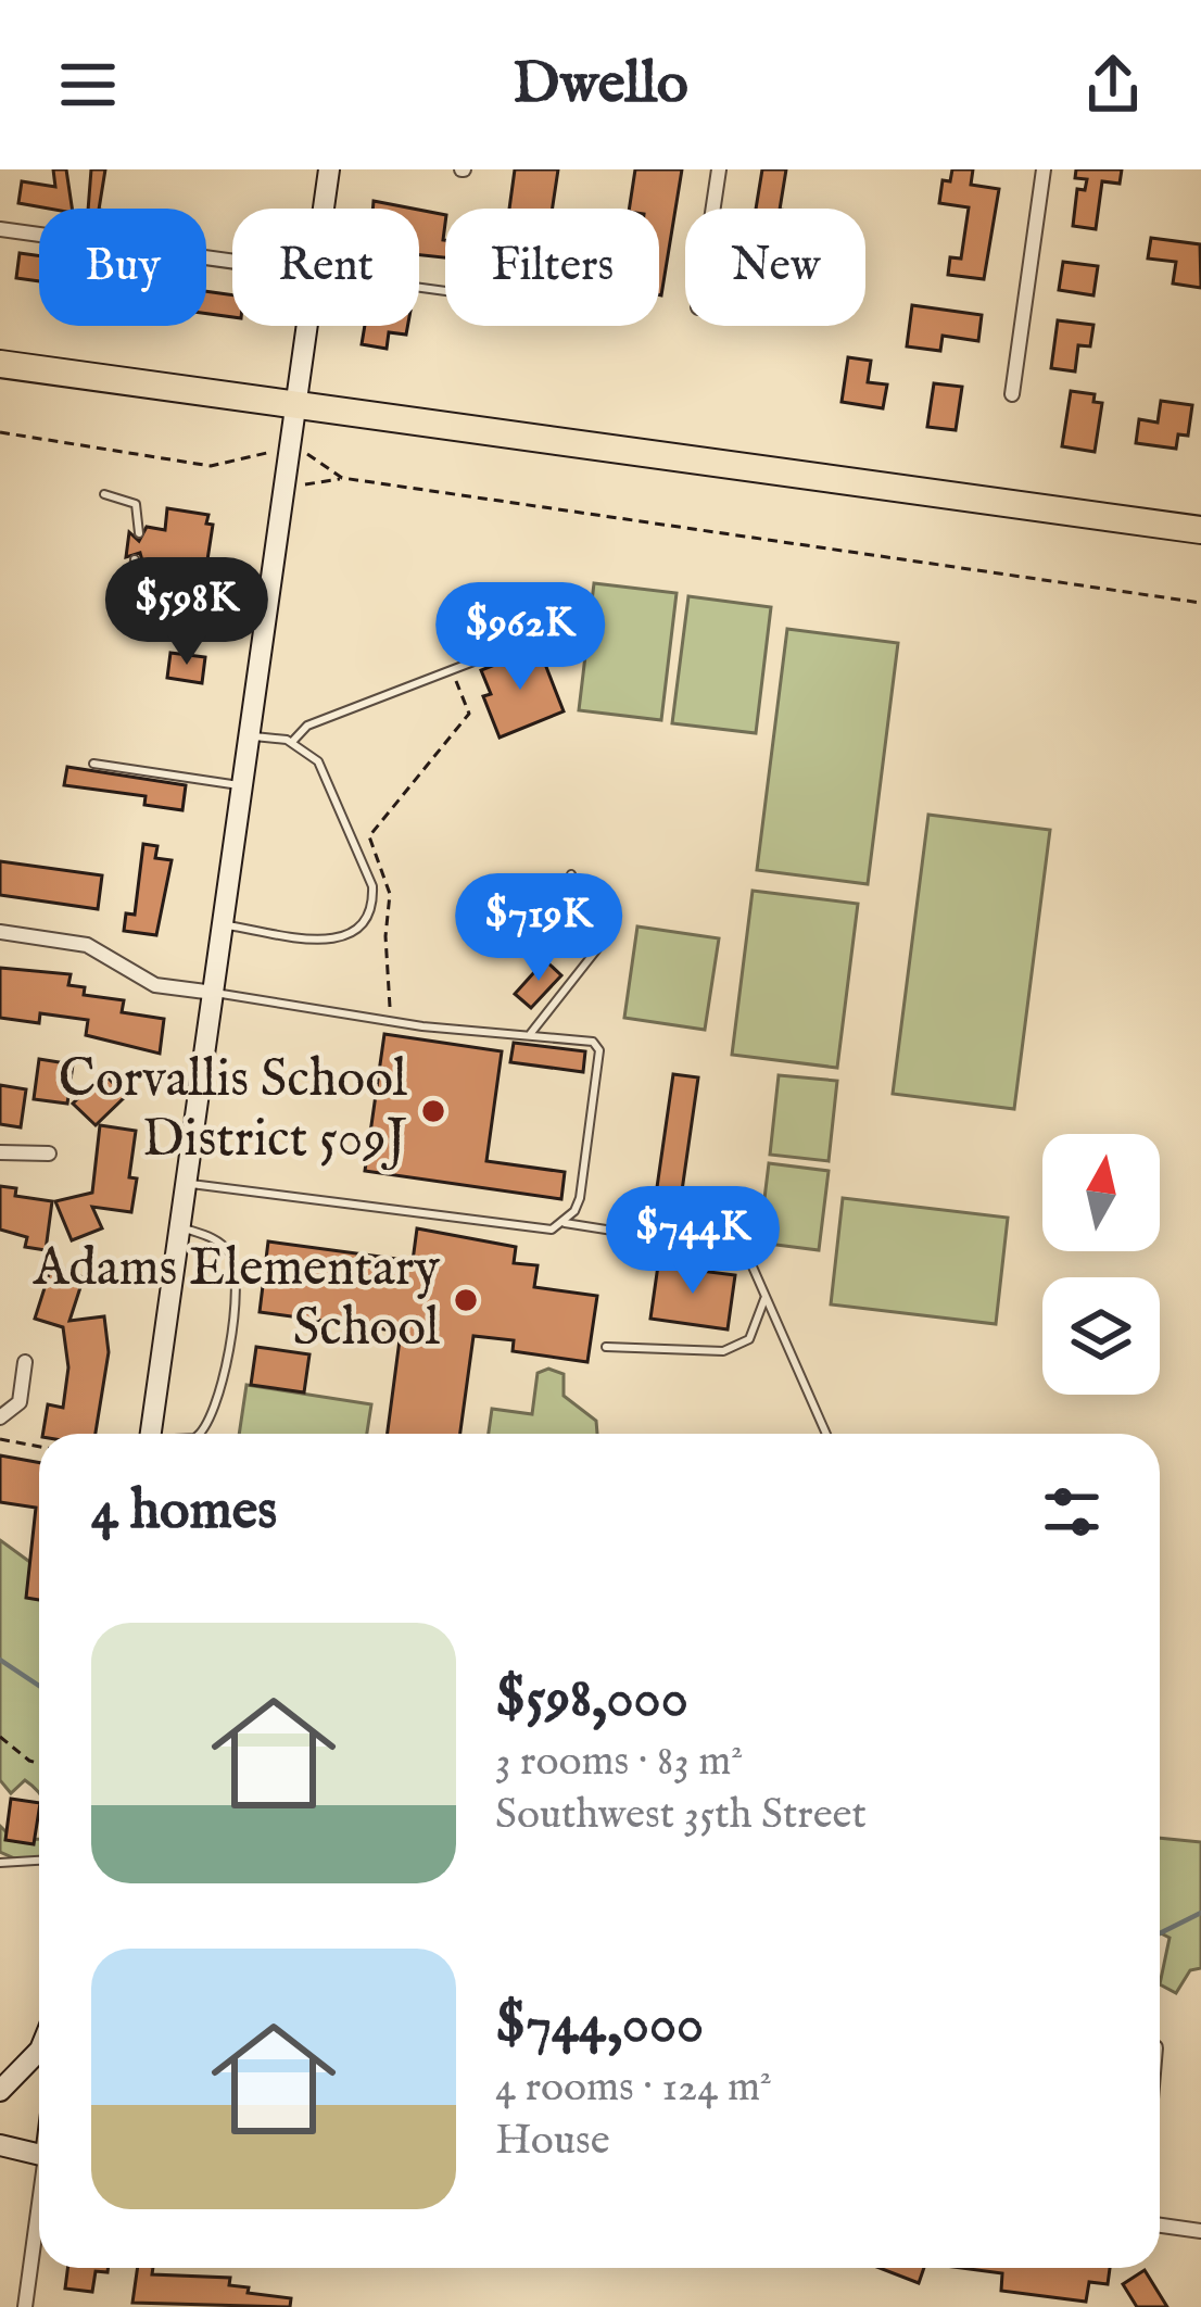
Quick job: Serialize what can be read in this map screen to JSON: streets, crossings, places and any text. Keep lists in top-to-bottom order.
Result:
{
  "places": ["Corvallis School District 509J", "Adams Elementary School"],
  "north": "top",
  "page": {
    "header": "Dwello",
    "chip": [
      "Buy",
      "Rent",
      "Filters",
      "New"
    ],
    "price": [
      "$598K",
      "$962K",
      "$719K",
      "$744K"
    ],
    "heading": "4 homes",
    "list": [
      {
        "name": "$598,000",
        "note": "3 rooms · 83 m² · Southwest 35th Street"
      },
      {
        "name": "$744,000",
        "note": "4 rooms · 124 m² · House"
      }
    ]
  }
}
